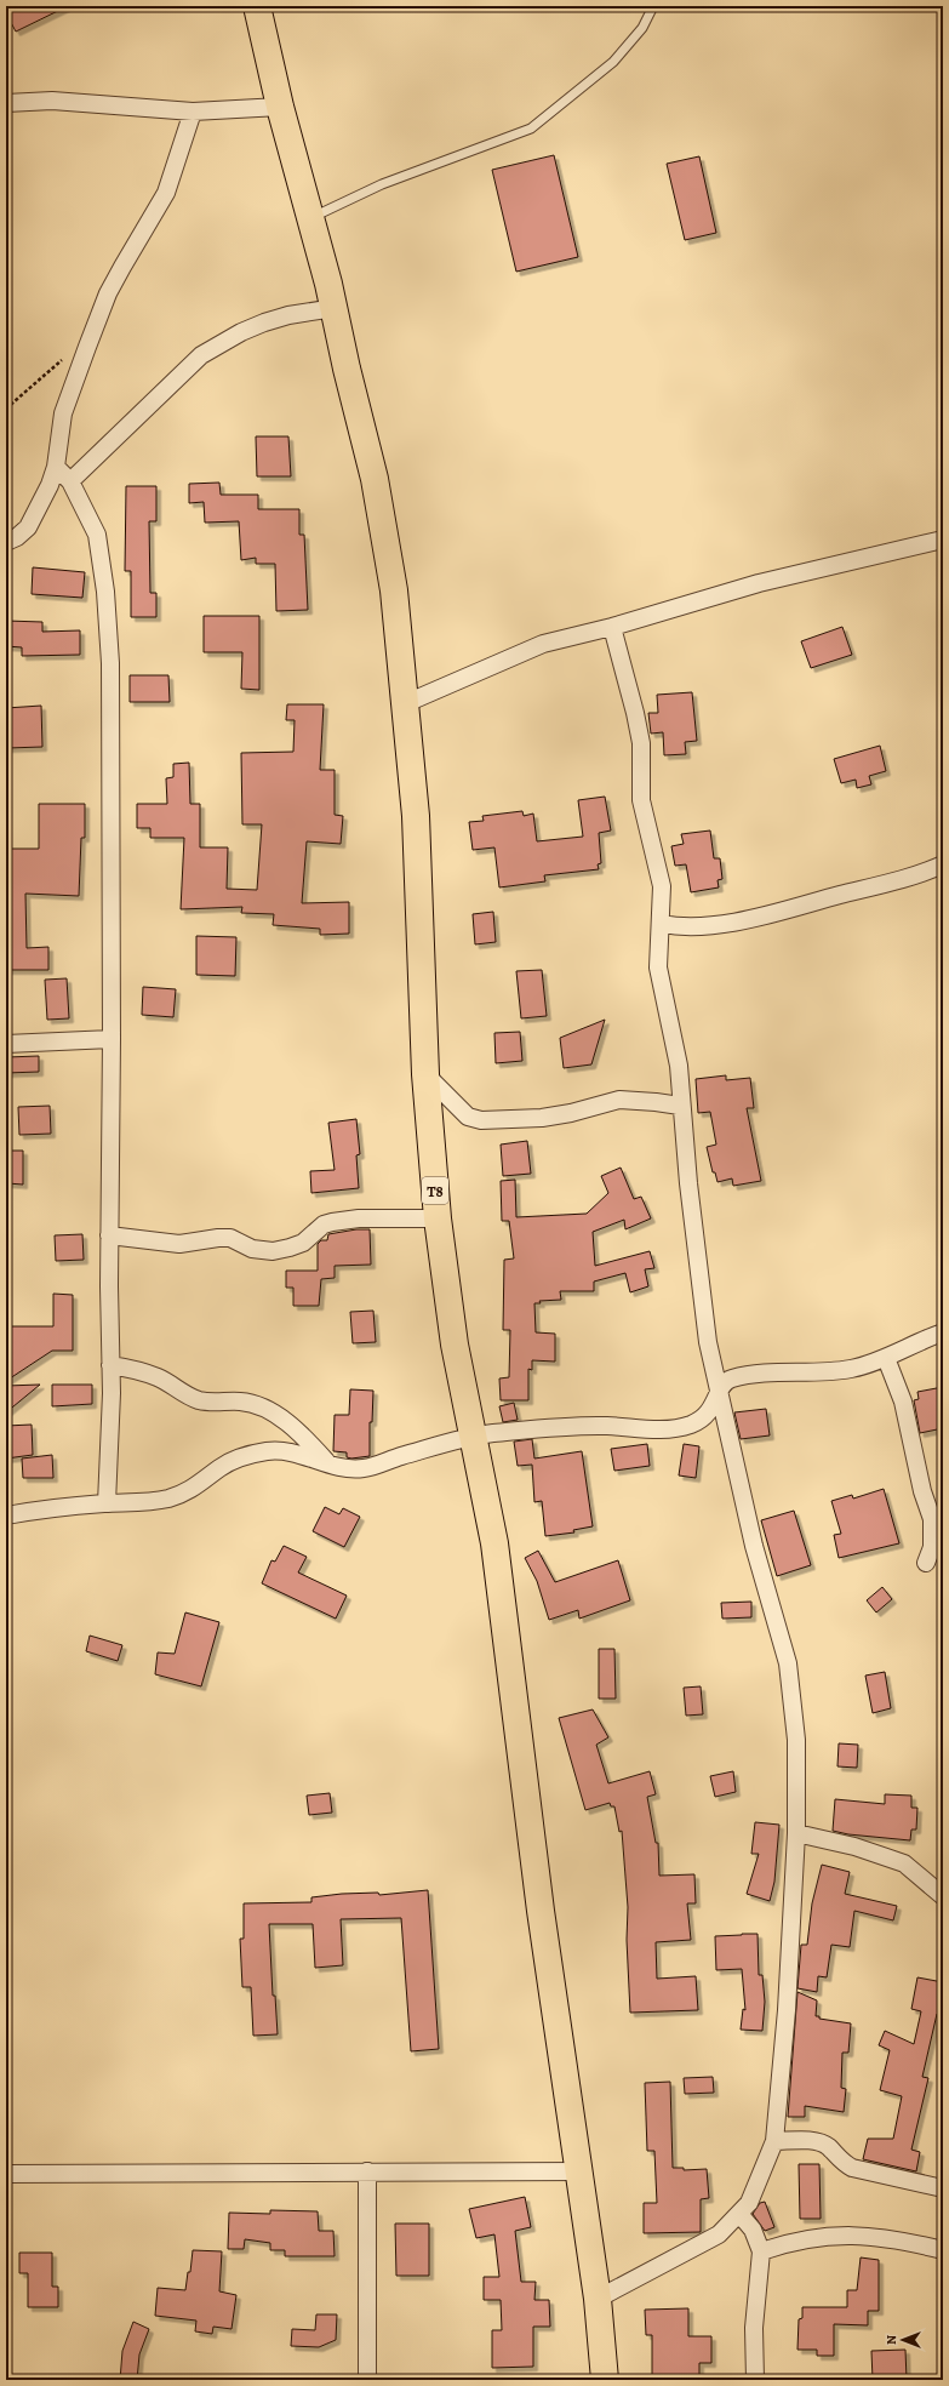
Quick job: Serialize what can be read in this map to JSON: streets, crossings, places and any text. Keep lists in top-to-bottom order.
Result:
{
  "streets": {
    "highway": ["T8"]
  },
  "north": "left"
}
